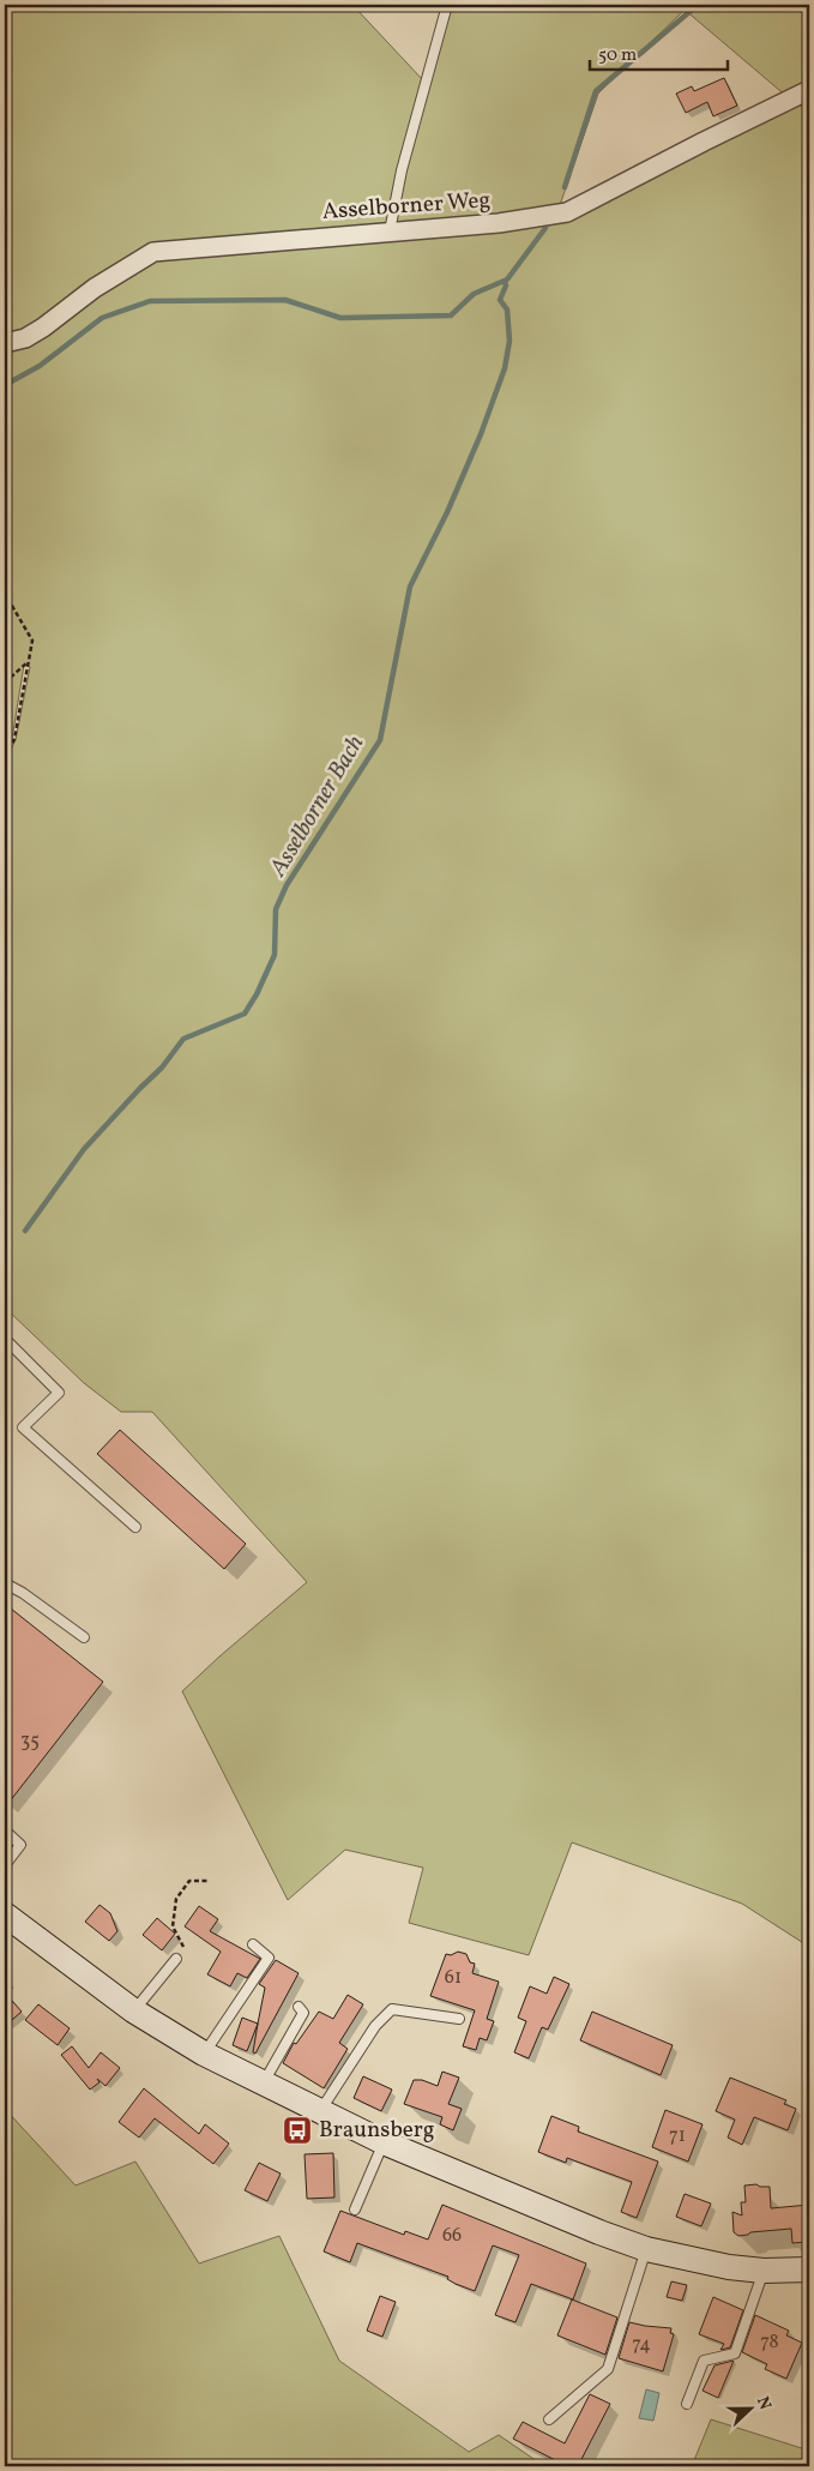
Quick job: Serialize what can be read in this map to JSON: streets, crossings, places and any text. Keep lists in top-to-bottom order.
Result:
{
  "streets": {
    "street": ["Asselborner Weg"]
  },
  "water": ["Asselborner Bach"],
  "places": {
    "bus stop": ["Braunsberg"]
  },
  "house_numbers": [
    "35",
    "61",
    "71",
    "66",
    "78",
    "74"
  ],
  "scale_bar": "50 m",
  "north": "right"
}
